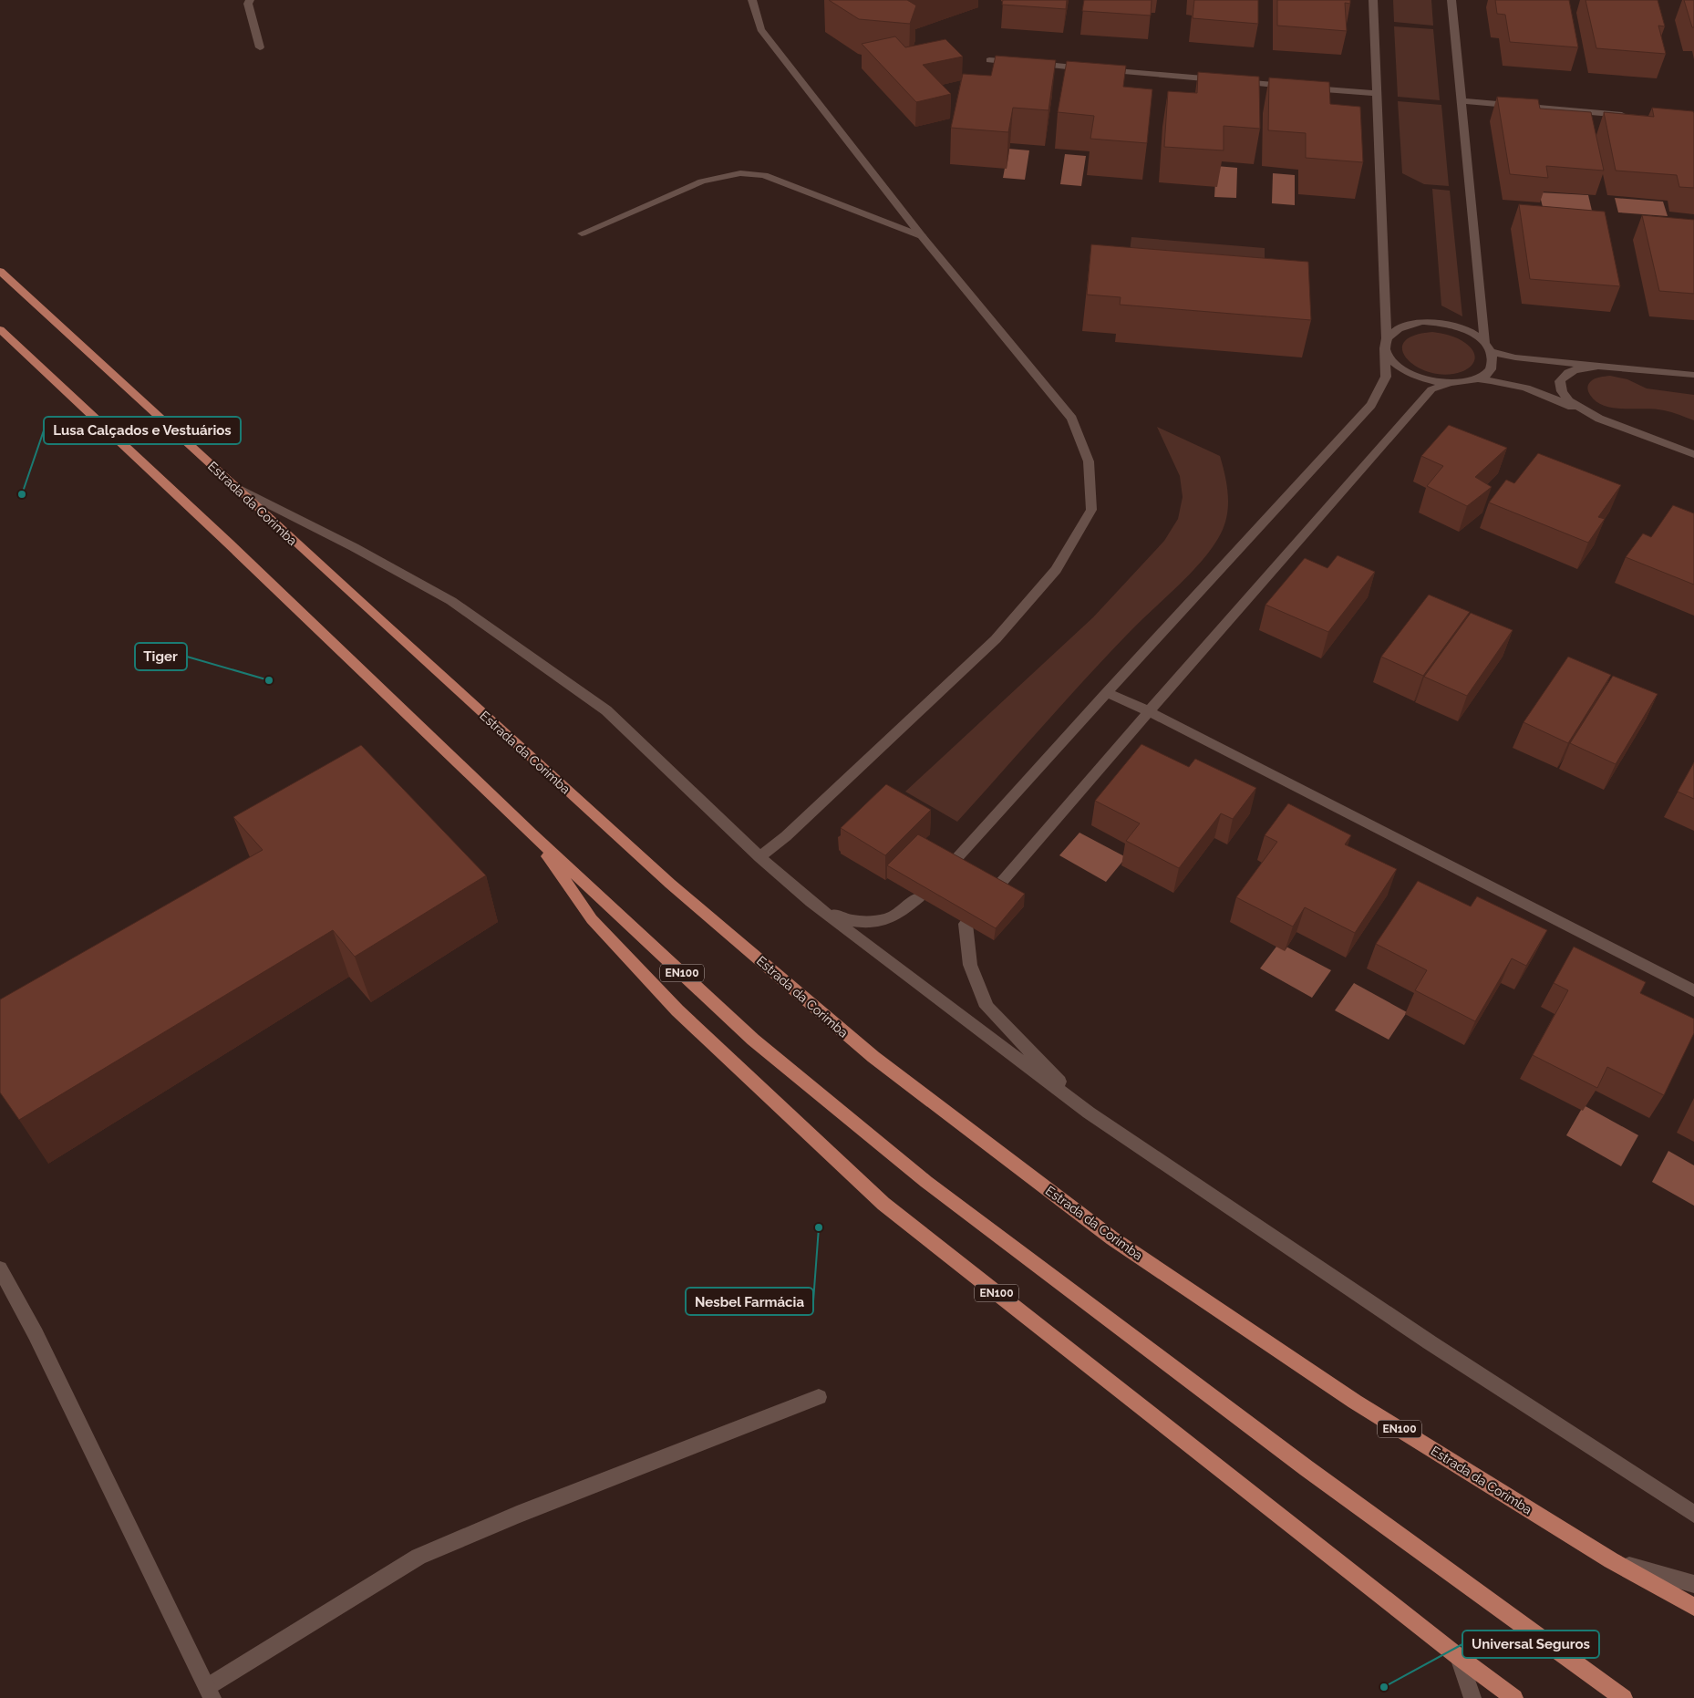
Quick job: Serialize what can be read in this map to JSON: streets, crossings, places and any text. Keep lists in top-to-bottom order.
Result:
{
  "streets": {
    "main road": ["Estrada da Corimba", "EN100"]
  },
  "places": [
    "Lusa Calçados e Vestuários",
    "Tiger",
    "Nesbel Farmácia",
    "Universal Seguros"
  ]
}
